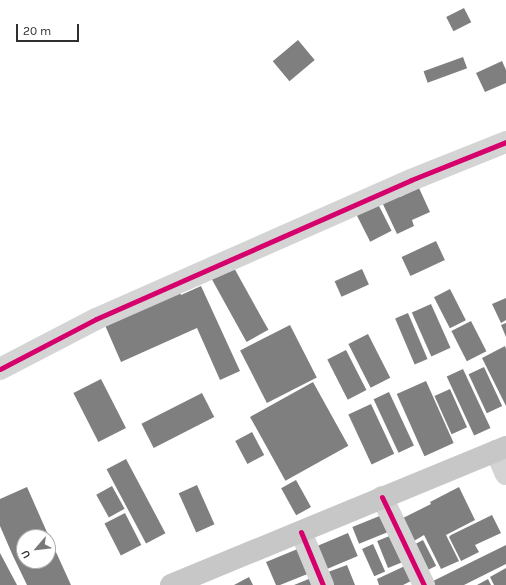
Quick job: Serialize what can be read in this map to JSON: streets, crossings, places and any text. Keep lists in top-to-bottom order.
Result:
{
  "scale_bar": "20 m",
  "north": "bottom left"
}
